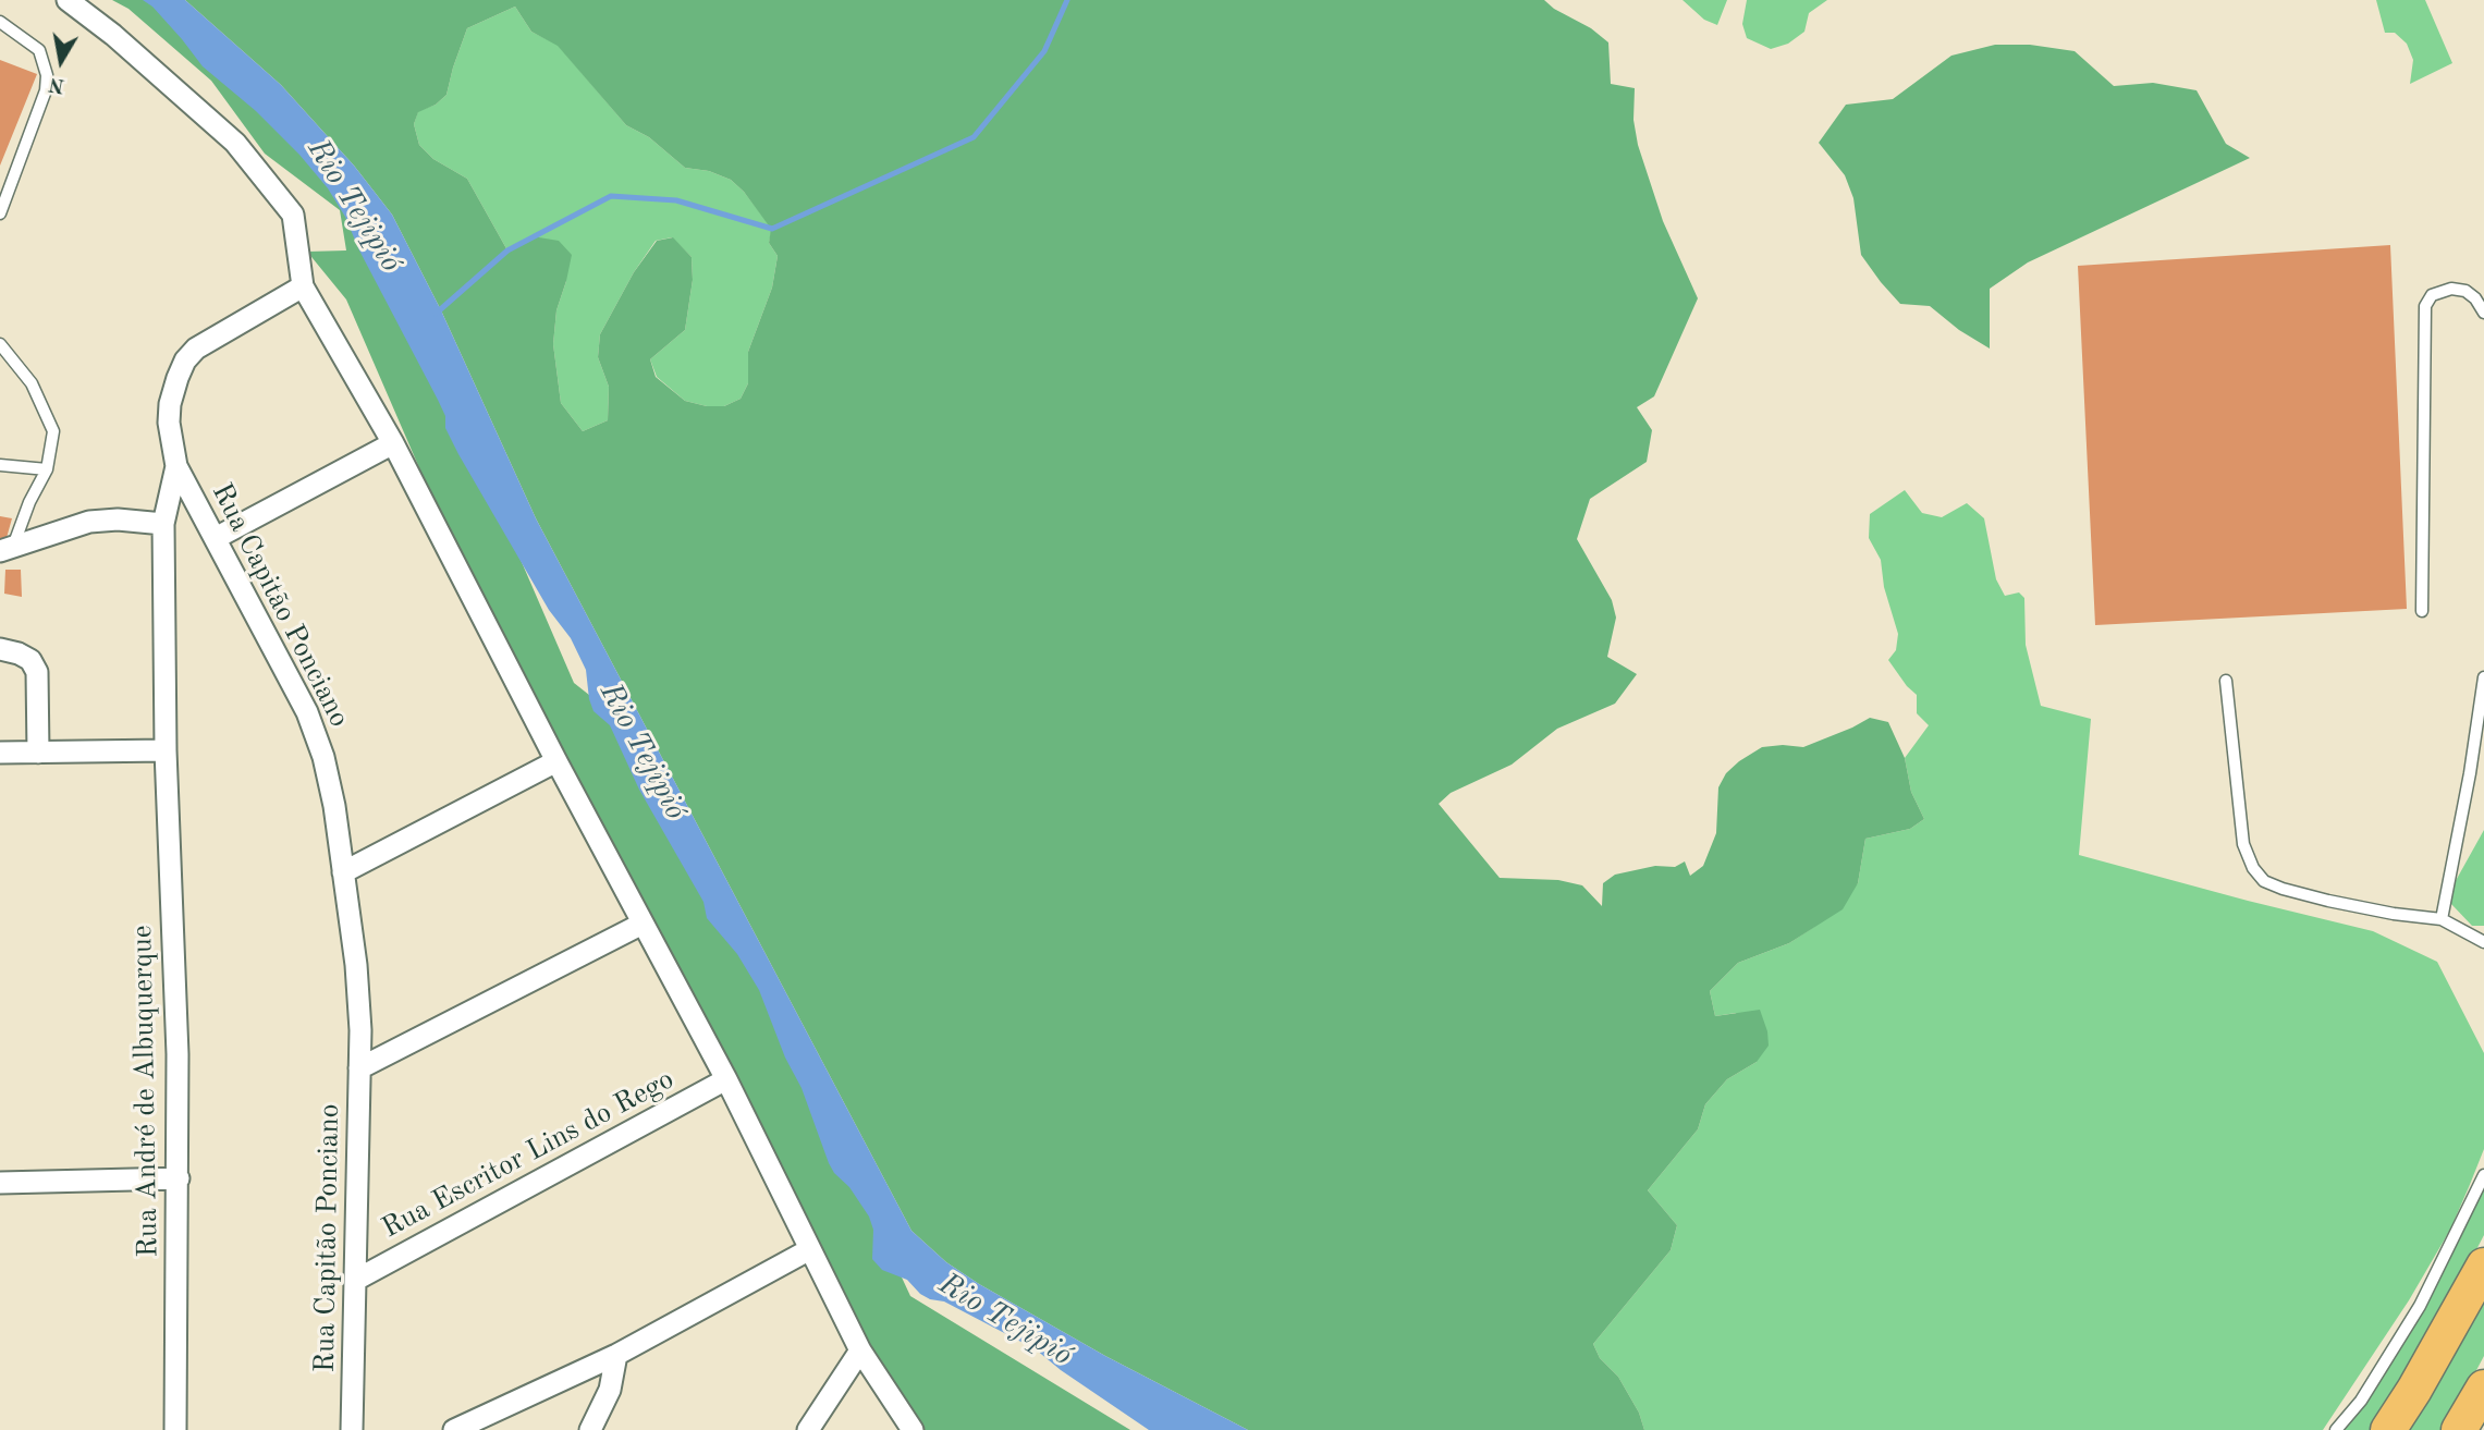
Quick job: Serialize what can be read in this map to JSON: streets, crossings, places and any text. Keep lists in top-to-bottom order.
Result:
{
  "streets": {
    "street": ["Rua Capitão Ponciano", "Rua André de Albuquerque", "Rua Escritor Lins do Rego"]
  },
  "crossings": [
    ["Rua Capitão Ponciano", "Rua André de Albuquerque"],
    ["Rua Capitão Ponciano", "Rua Escritor Lins do Rego"]
  ],
  "water": ["Rio Tejipió"],
  "north": "bottom"
}
